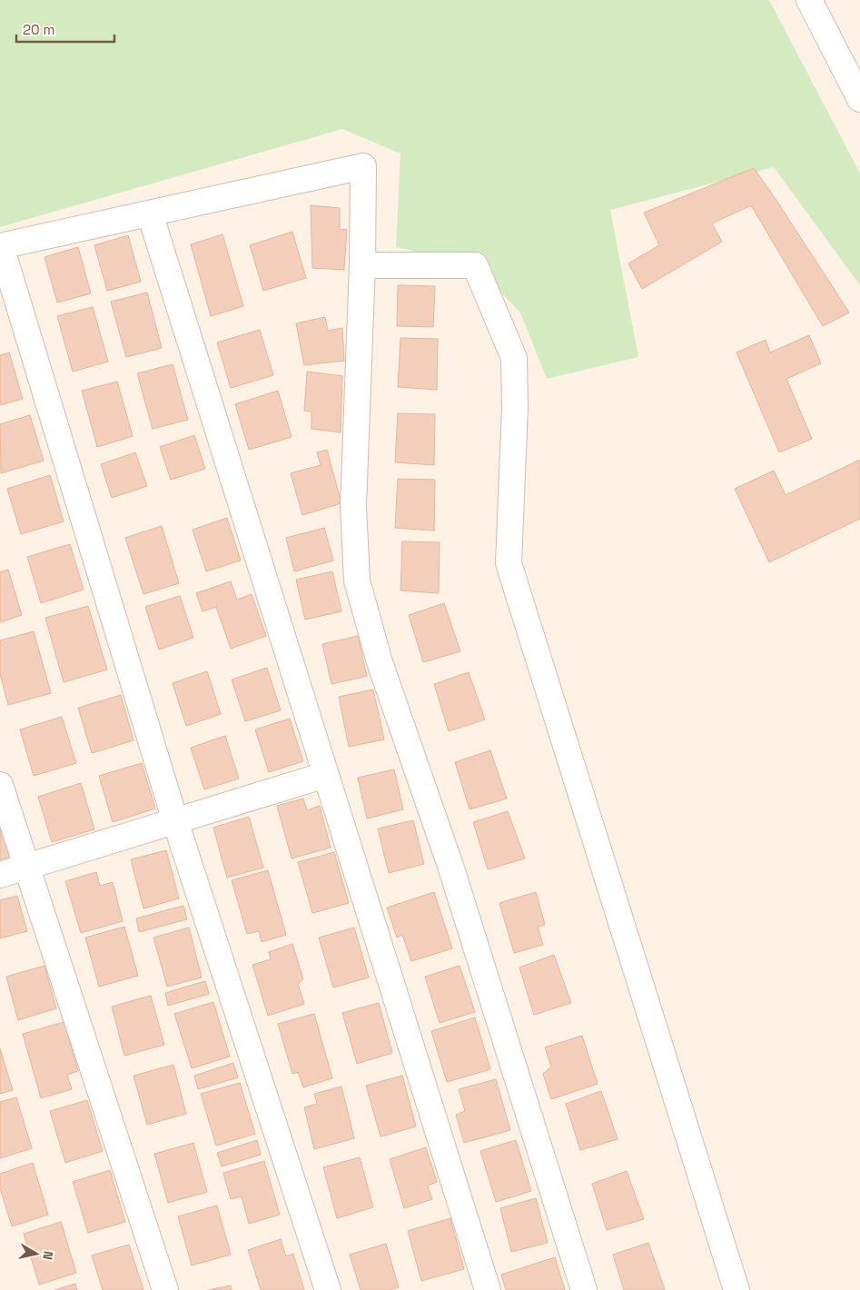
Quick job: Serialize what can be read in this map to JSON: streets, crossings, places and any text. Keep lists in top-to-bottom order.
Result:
{
  "scale_bar": "20 m",
  "north": "right"
}
